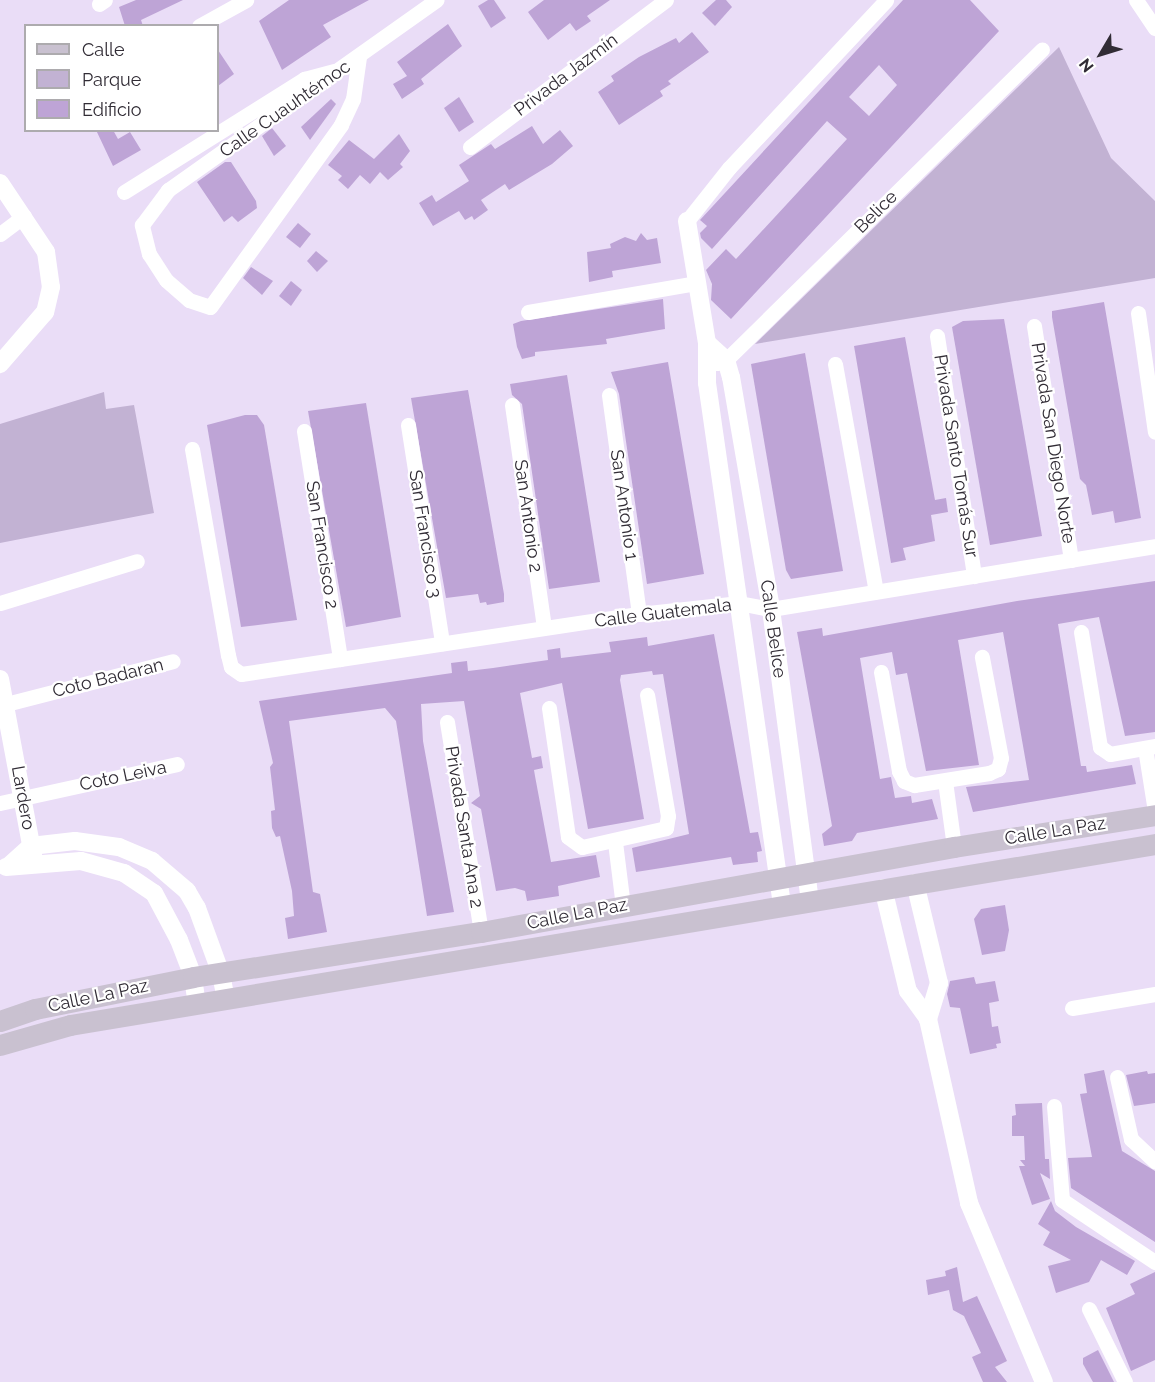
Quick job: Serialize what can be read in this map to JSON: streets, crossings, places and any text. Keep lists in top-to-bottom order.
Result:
{
  "streets": {
    "main road": ["Calle La Paz"],
    "street": [
      "Privada Jazmín",
      "Calle Cuauhtémoc",
      "Belice",
      "Privada San Diego Norte",
      "Privada Santo Tomás Sur",
      "San Antonio 1",
      "San Antonio 2",
      "San Francisco 3",
      "San Francisco 2",
      "Calle Guatemala",
      "Calle Belice",
      "Coto Badaran",
      "Coto Leiva",
      "Lardero",
      "Privada Santa Ana 2"
    ]
  },
  "crossings": [
    ["Belice", "Calle Belice"],
    ["Privada San Diego Norte", "Calle Guatemala"],
    ["Privada Santo Tomás Sur", "Calle Guatemala"],
    ["San Antonio 1", "Calle Guatemala"],
    ["San Antonio 2", "Calle Guatemala"],
    ["San Francisco 3", "Calle Guatemala"],
    ["San Francisco 2", "Calle Guatemala"],
    ["Calle Guatemala", "Calle Belice"],
    ["Calle Belice", "Calle La Paz"],
    ["Coto Badaran", "Lardero"],
    ["Coto Leiva", "Lardero"],
    ["Lardero", "Calle La Paz"],
    ["Privada Santa Ana 2", "Calle La Paz"]
  ],
  "legend": ["Calle", "Parque", "Edificio"],
  "north": "bottom left"
}
